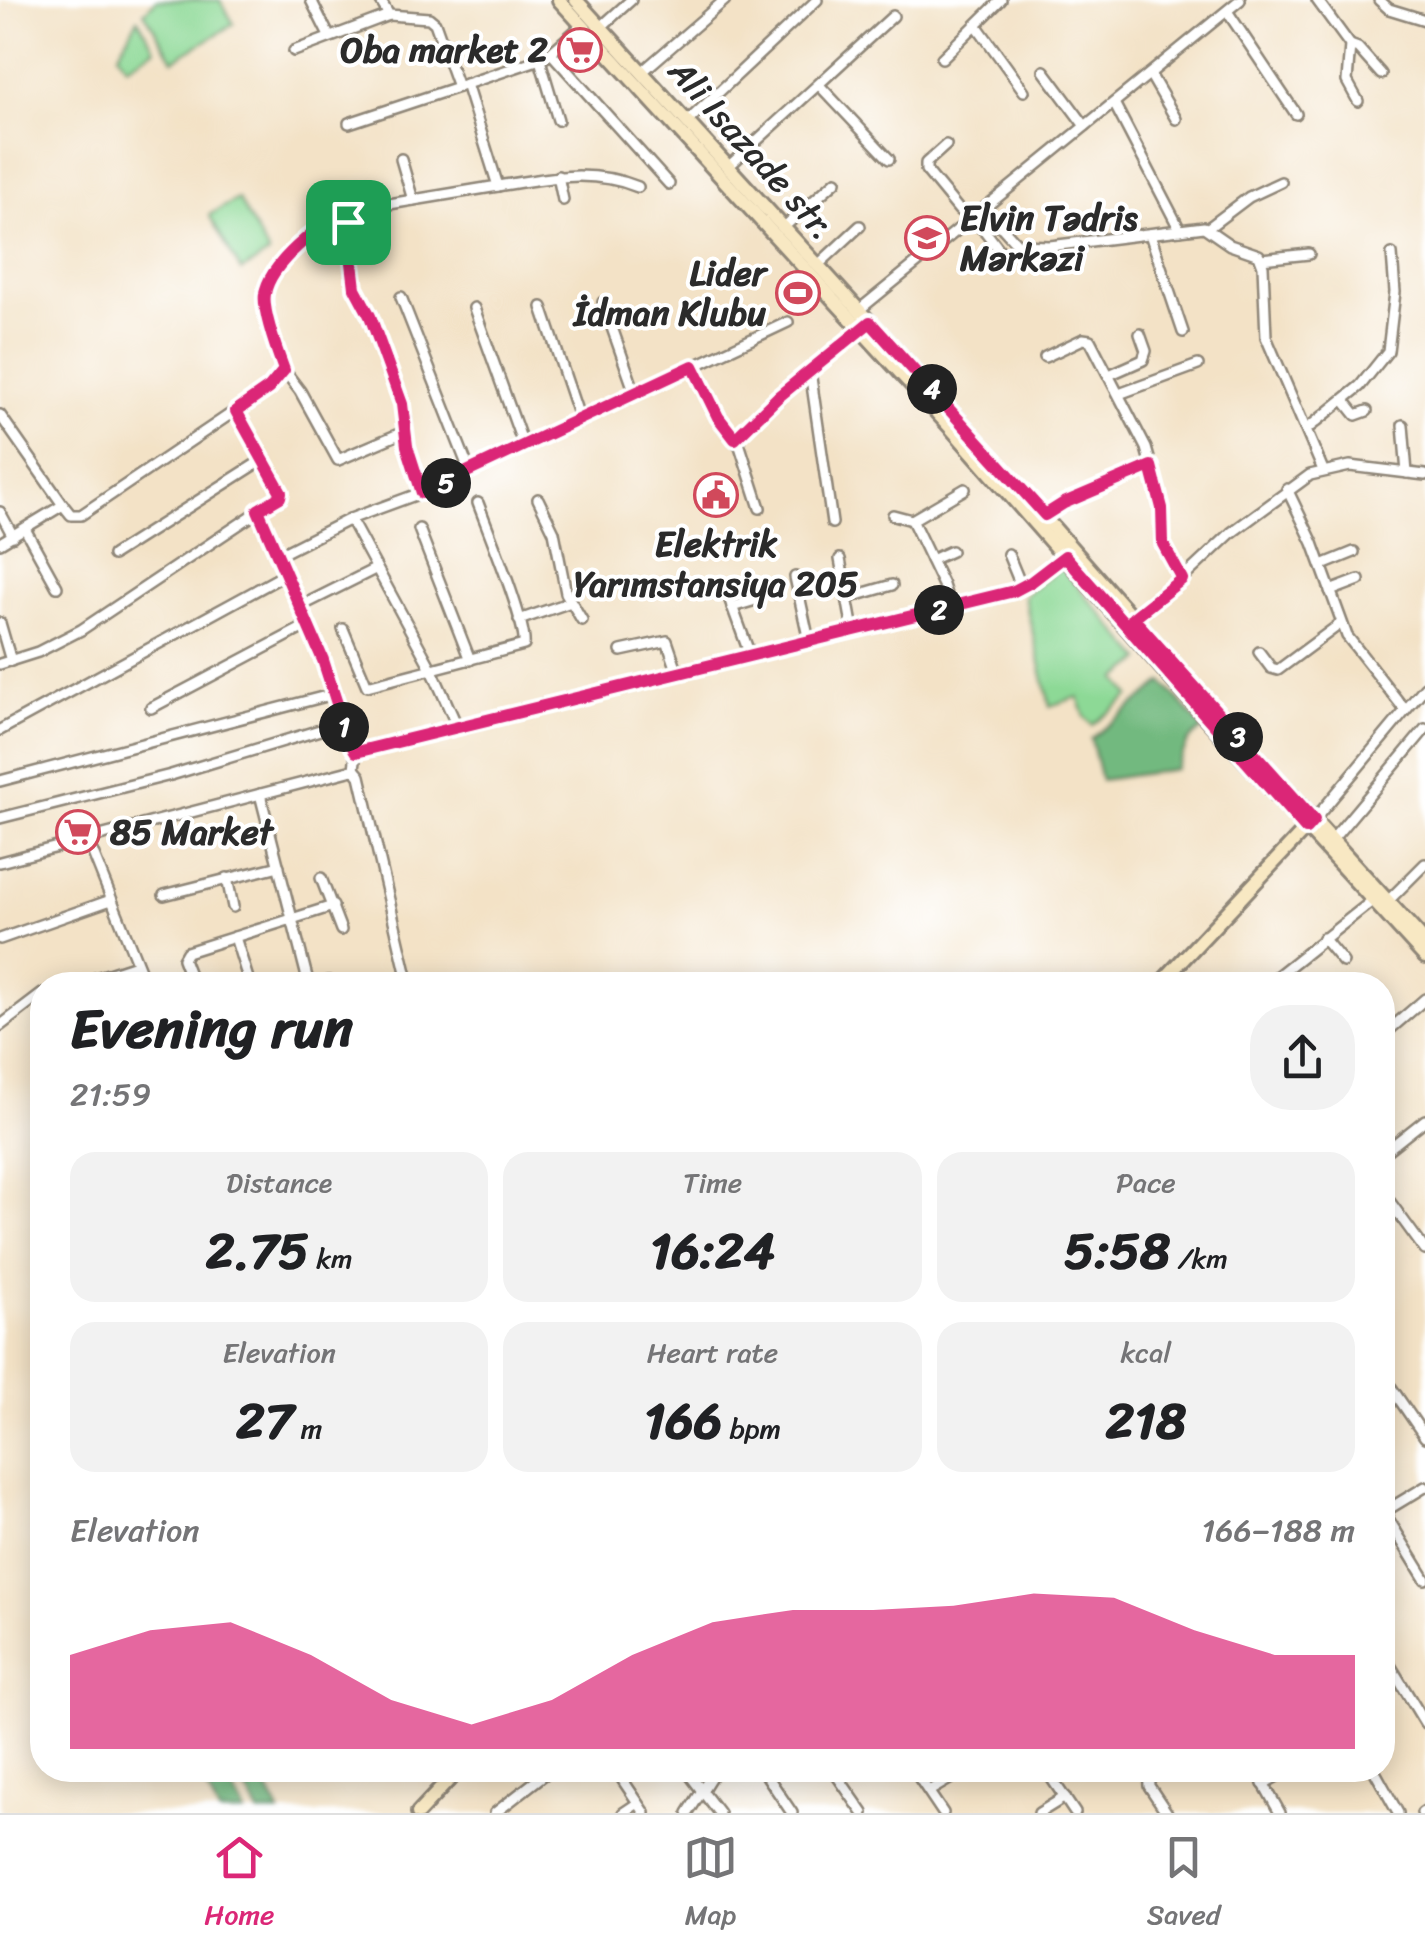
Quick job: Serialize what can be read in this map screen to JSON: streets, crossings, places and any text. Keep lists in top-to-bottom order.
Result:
{
  "streets": {
    "main road": ["Ali Isazade str."]
  },
  "places": {
    "supermarket": ["Oba market 2", "85 Market"],
    "school or university": ["Elvin Tədris Mərkəzi"],
    "sports": ["Lider İdman Klubu"],
    "public building": ["Elektrik Yarımstansiya 205"]
  },
  "page": {
    "pins": [
      "4",
      "5",
      "2",
      "1",
      "3"
    ],
    "heading": ["Evening run", "21:59"],
    "stats": [
      ["Distance", "2.75 km"],
      ["Time", "16:24"],
      ["Pace", "5:58 /km"],
      ["Elevation", "27 m"],
      ["Heart rate", "166 bpm"],
      ["kcal", "218"]
    ],
    "chart": ["Elevation", "166–188 m"],
    "tabs": ["Home", "Map", "Saved"]
  }
}
